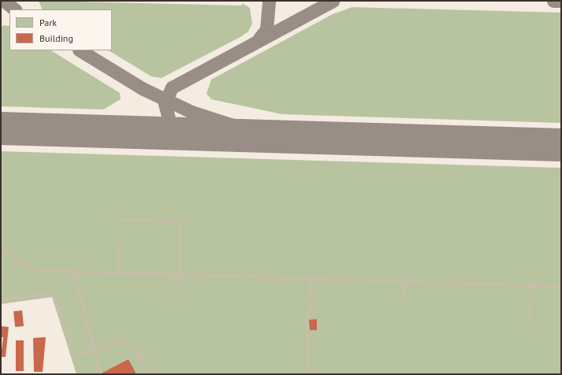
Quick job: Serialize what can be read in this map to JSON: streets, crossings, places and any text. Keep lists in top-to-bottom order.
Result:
{
  "legend": ["Park", "Building"]
}
